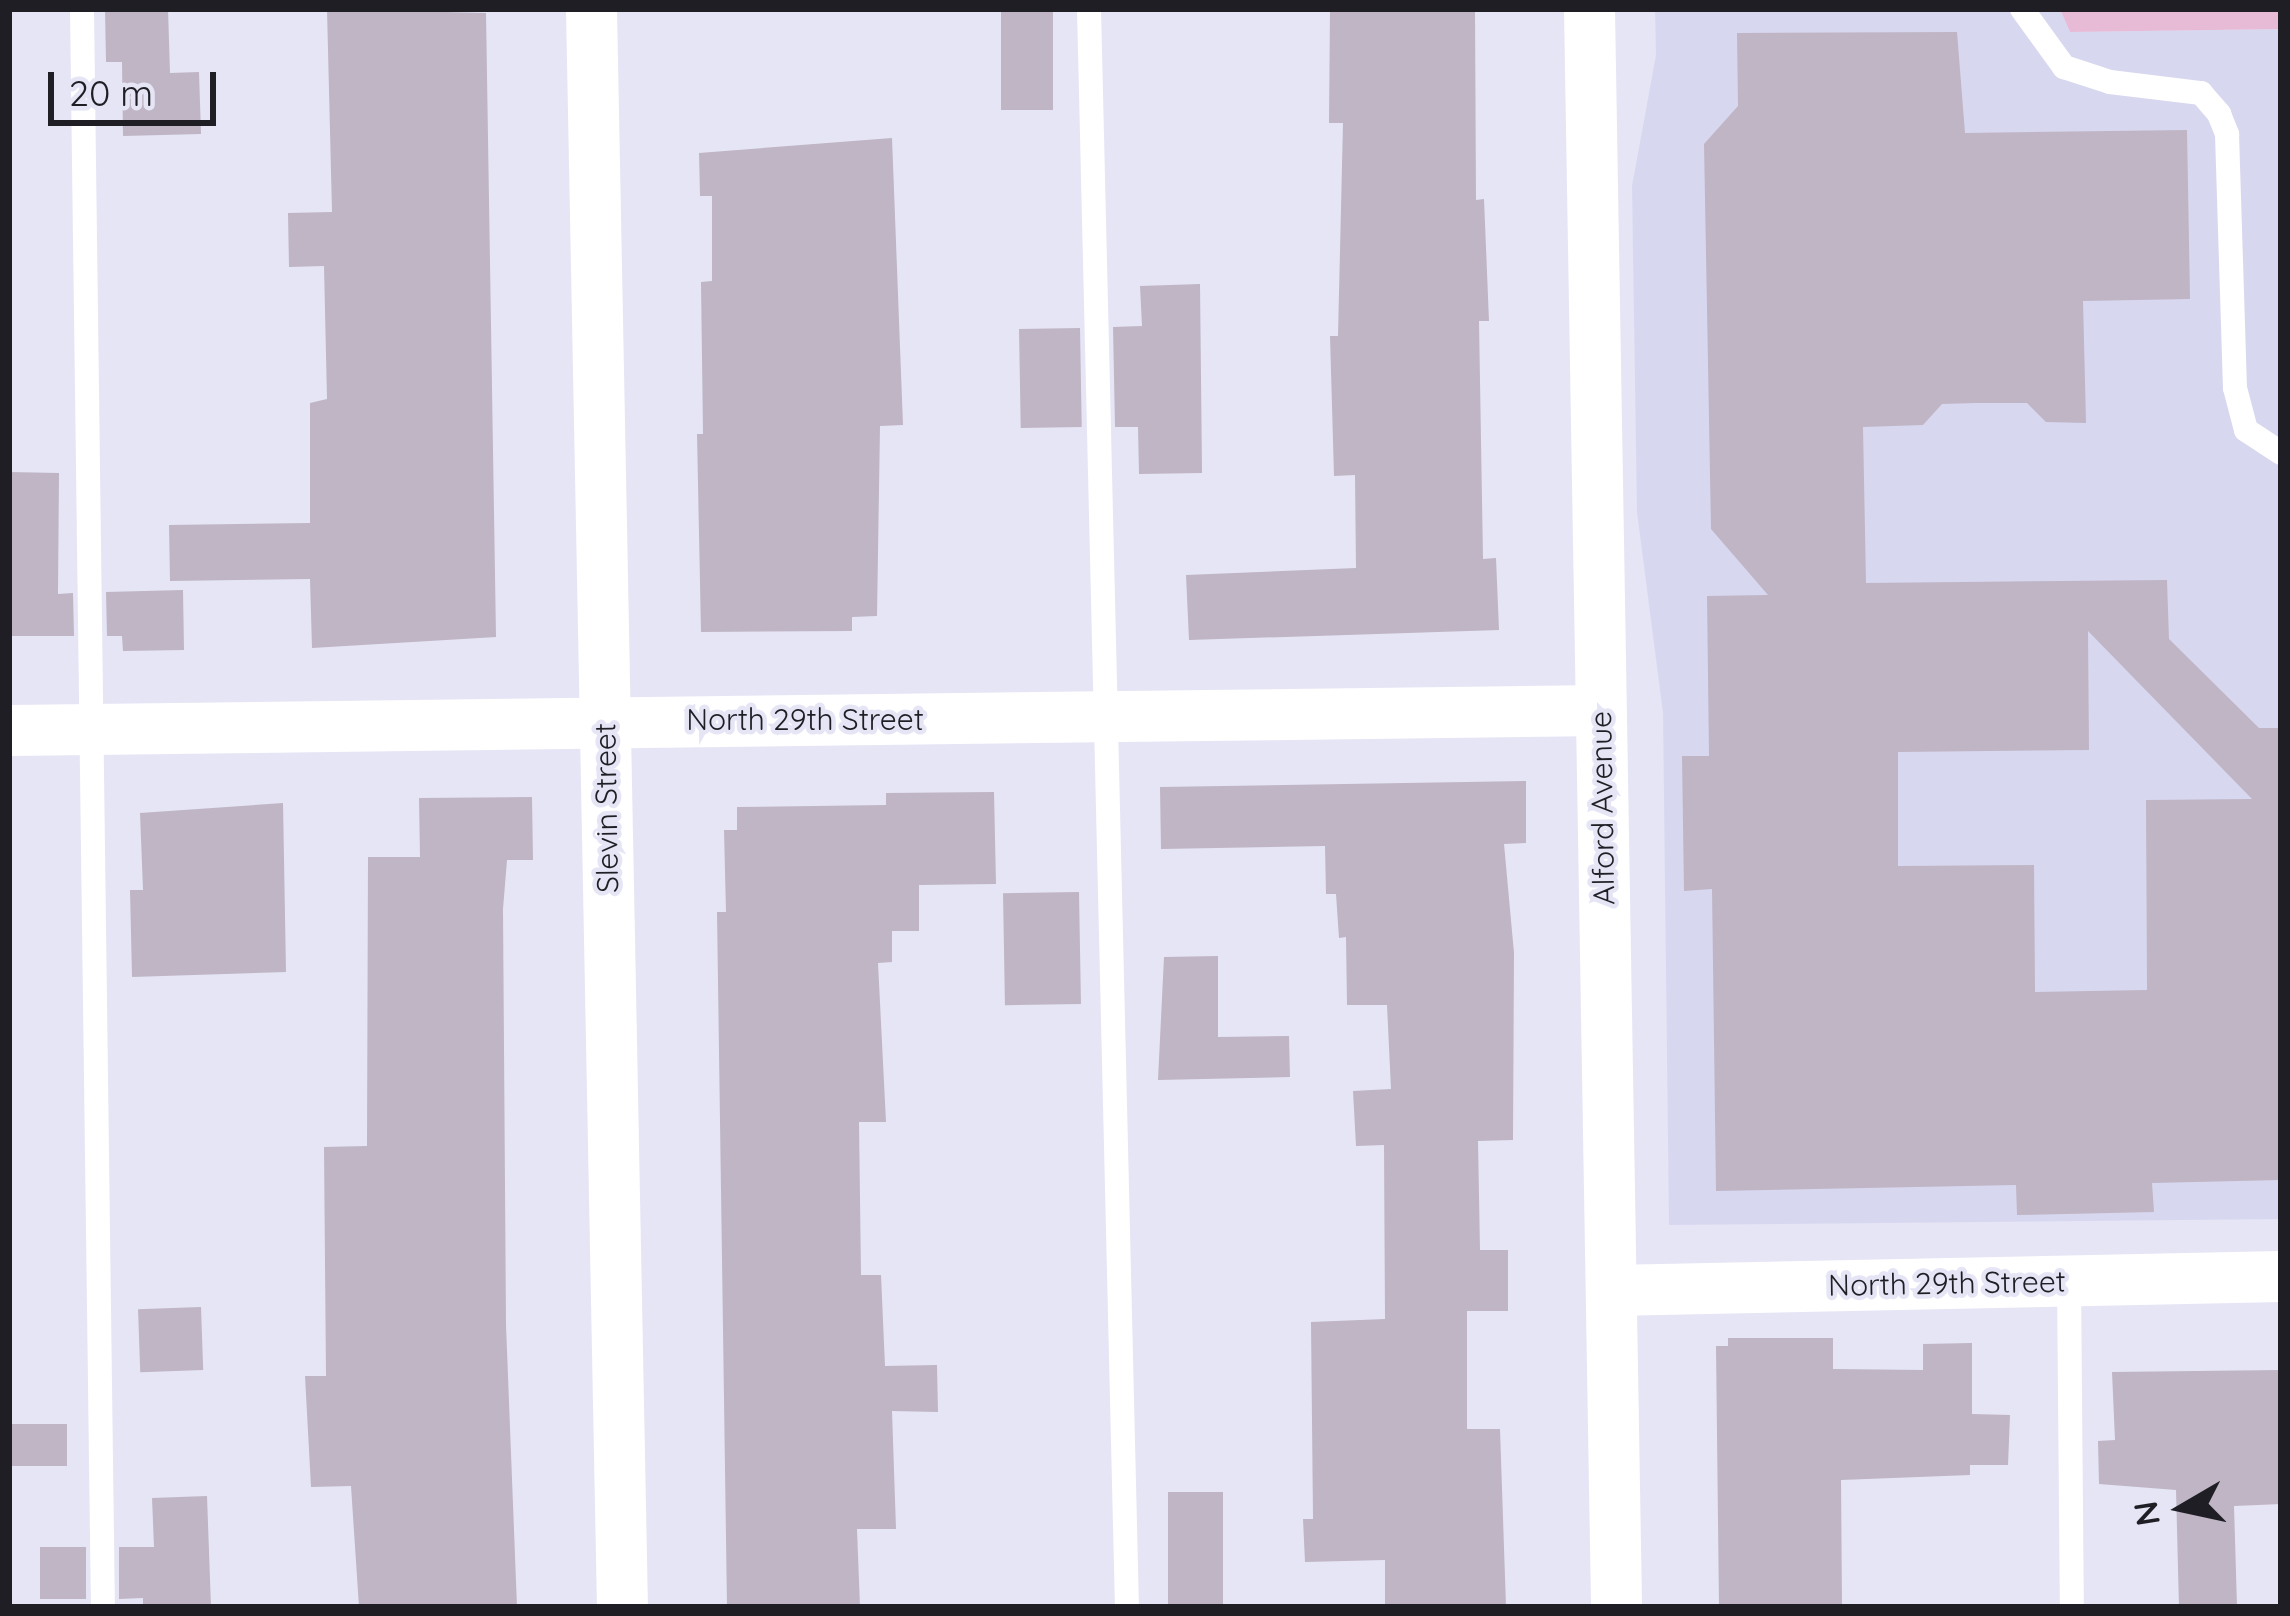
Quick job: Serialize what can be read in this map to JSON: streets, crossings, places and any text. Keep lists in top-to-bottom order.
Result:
{
  "streets": {
    "street": ["North 29th Street", "Slevin Street", "Alford Avenue"]
  },
  "crossings": [
    ["North 29th Street", "Slevin Street"],
    ["North 29th Street", "Alford Avenue"]
  ],
  "scale_bar": "20 m",
  "north": "left"
}
